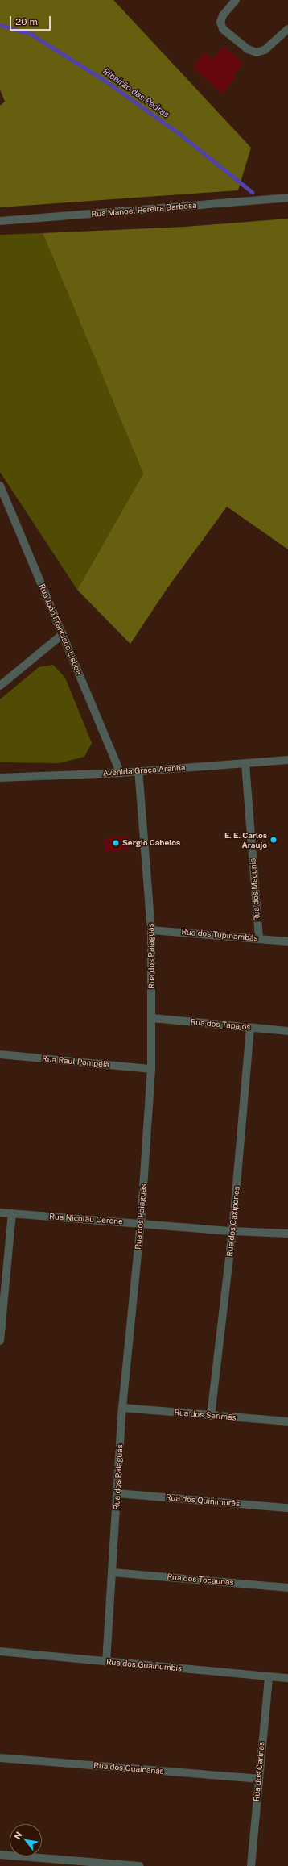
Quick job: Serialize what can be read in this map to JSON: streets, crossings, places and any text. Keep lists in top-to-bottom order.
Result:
{
  "streets": {
    "street": [
      "Rua Manoel Pereira Barbosa",
      "Rua João Francisco Lisboa",
      "Avenida Graça Aranha",
      "Rua dos Macunis",
      "Rua dos Tupinambás",
      "Rua dos Paiaguás",
      "Rua dos Tapajós",
      "Rua Raul Pompéia",
      "Rua Nicolau Cerone",
      "Rua dos Caxipones",
      "Rua dos Serimãs",
      "Rua dos Quinimurãs",
      "Rua dos Tocaunas",
      "Rua dos Guainumbis",
      "Rua dos Guaicanãs",
      "Rua dos Carinas"
    ]
  },
  "crossings": [
    ["Rua João Francisco Lisboa", "Avenida Graça Aranha"],
    ["Avenida Graça Aranha", "Rua dos Macunis"],
    ["Avenida Graça Aranha", "Rua dos Paiaguás"],
    ["Rua dos Macunis", "Rua dos Tupinambás"],
    ["Rua dos Tupinambás", "Rua dos Paiaguás"],
    ["Rua dos Paiaguás", "Rua dos Tapajós"],
    ["Rua dos Paiaguás", "Rua Raul Pompéia"],
    ["Rua dos Paiaguás", "Rua Nicolau Cerone"],
    ["Rua dos Paiaguás", "Rua dos Serimãs"],
    ["Rua dos Paiaguás", "Rua dos Quinimurãs"],
    ["Rua dos Paiaguás", "Rua dos Tocaunas"],
    ["Rua dos Paiaguás", "Rua dos Guainumbis"],
    ["Rua dos Tapajós", "Rua dos Caxipones"],
    ["Rua Nicolau Cerone", "Rua dos Caxipones"],
    ["Rua dos Caxipones", "Rua dos Serimãs"],
    ["Rua dos Guainumbis", "Rua dos Carinas"],
    ["Rua dos Guaicanãs", "Rua dos Carinas"]
  ],
  "water": ["Ribeirão das Pedras"],
  "places": ["E. E. Carlos Araujo", "Sergio Cabelos"],
  "scale_bar": "20 m",
  "north": "top left"
}
